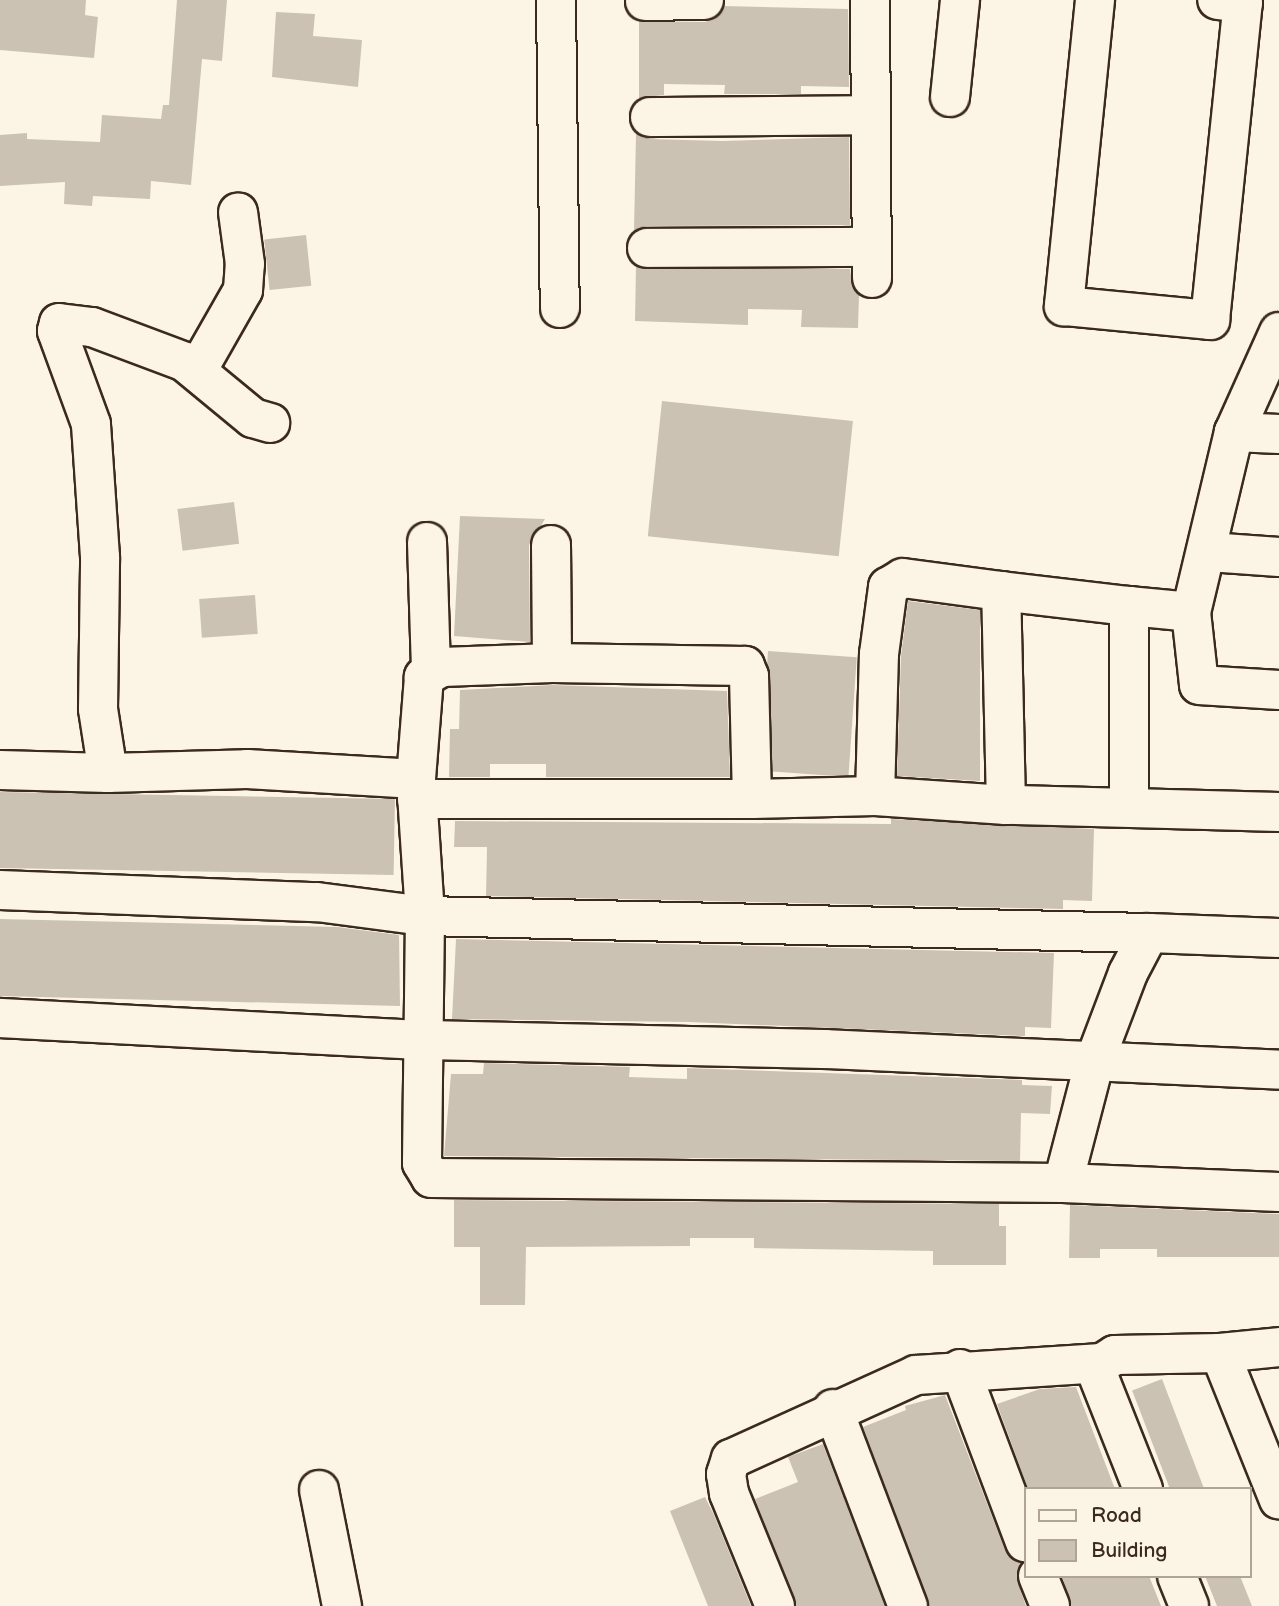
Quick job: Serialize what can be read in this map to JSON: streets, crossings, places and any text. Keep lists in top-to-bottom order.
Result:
{
  "legend": ["Road", "Building"]
}
